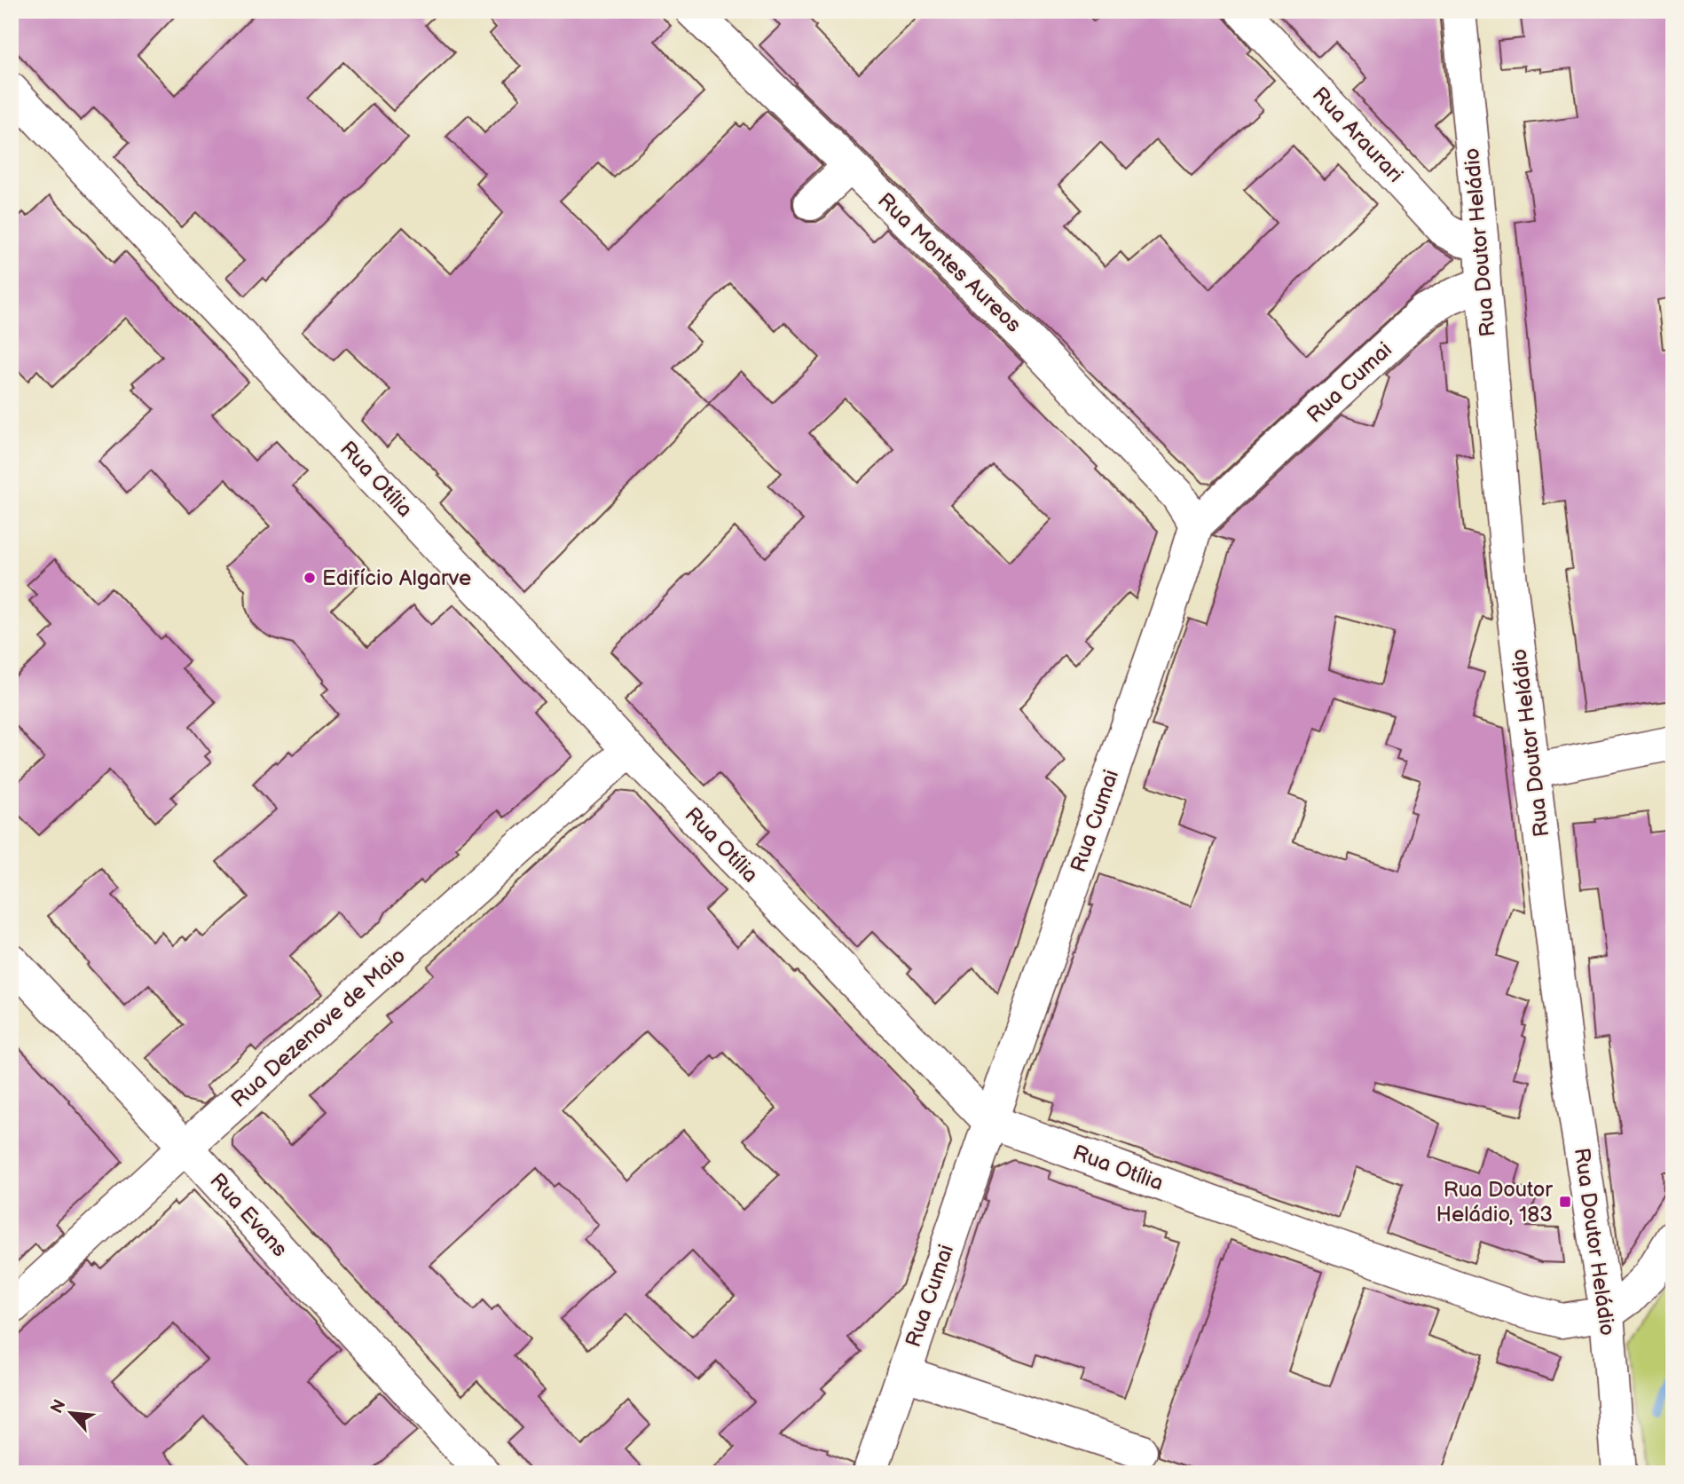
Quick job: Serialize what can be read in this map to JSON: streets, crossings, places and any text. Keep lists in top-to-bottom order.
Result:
{
  "streets": {
    "street": [
      "Rua Araurari",
      "Rua Doutor Heládio",
      "Rua Montes Aureos",
      "Rua Cumai",
      "Rua Otília",
      "Rua Dezenove de Maio",
      "Rua Evans"
    ]
  },
  "crossings": [
    ["Rua Araurari", "Rua Doutor Heládio"],
    ["Rua Doutor Heládio", "Rua Cumai"],
    ["Rua Doutor Heládio", "Rua Otília"],
    ["Rua Montes Aureos", "Rua Cumai"],
    ["Rua Cumai", "Rua Otília"],
    ["Rua Otília", "Rua Dezenove de Maio"],
    ["Rua Dezenove de Maio", "Rua Evans"]
  ],
  "places": {
    "other": ["Edifício Algarve"],
    "transit": ["Rua Doutor Heládio, 183"]
  },
  "north": "top left"
}
